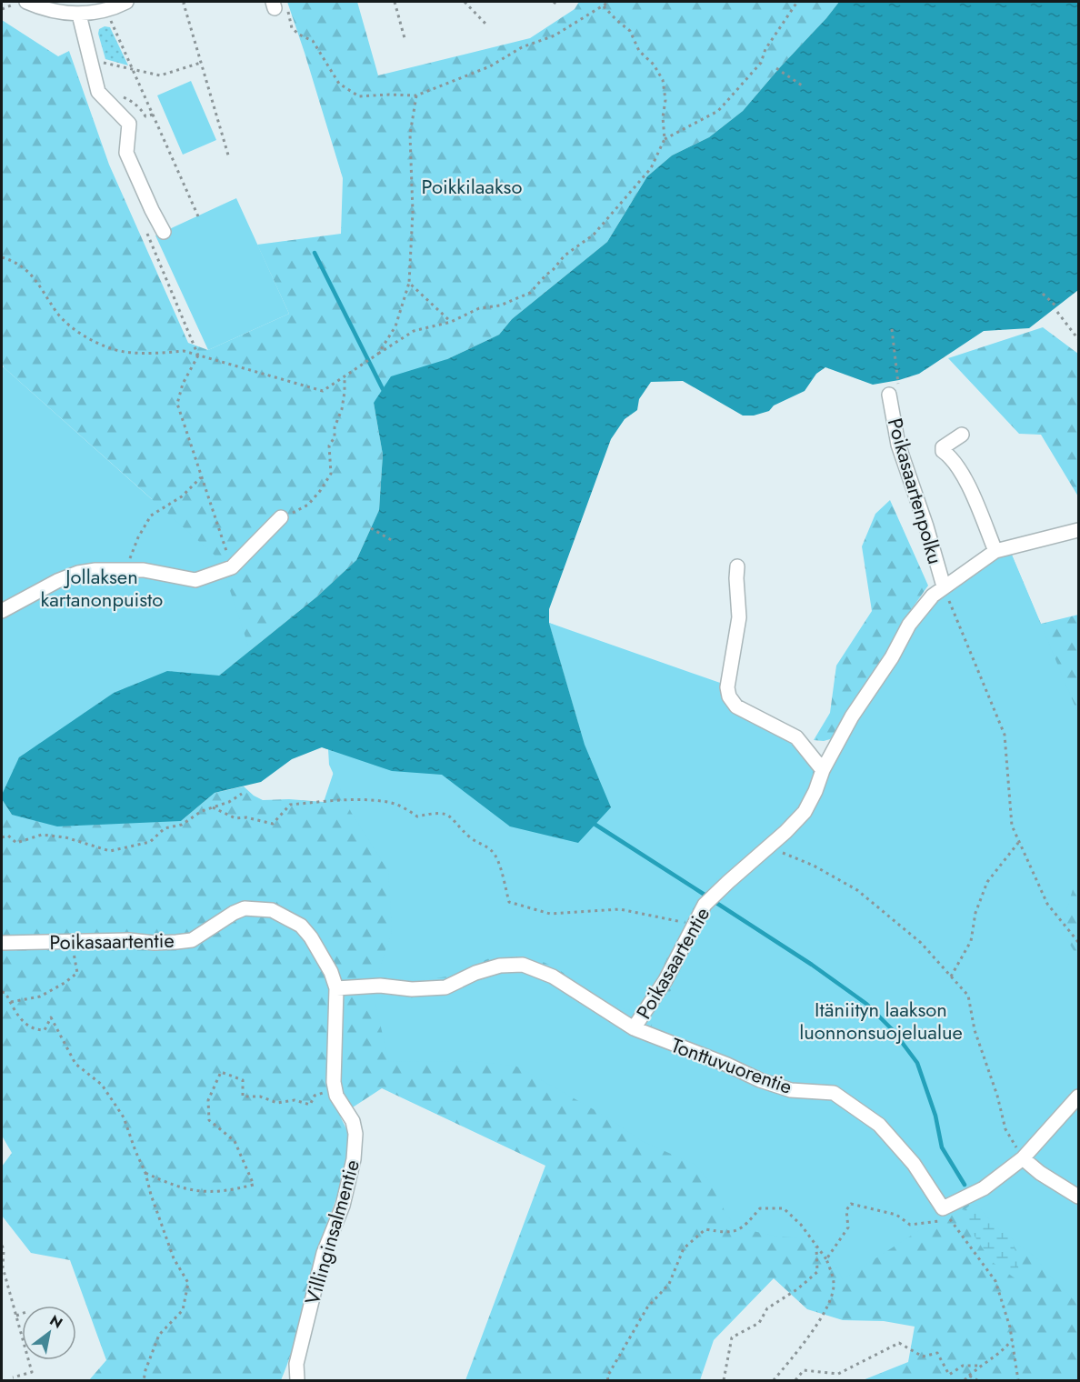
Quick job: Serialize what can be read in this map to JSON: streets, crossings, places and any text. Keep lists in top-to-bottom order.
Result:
{
  "streets": {
    "street": [
      "Poikasaartenpolku",
      "Poikasaartentie",
      "Tonttuvuorentie",
      "Villinginsalmentie"
    ]
  },
  "crossings": [
    ["Poikasaartenpolku", "Poikasaartentie"],
    ["Poikasaartentie", "Tonttuvuorentie"],
    ["Poikasaartentie", "Villinginsalmentie"]
  ],
  "parks": ["Poikkilaakso", "Jollaksen kartanonpuisto", "Itäniityn laakson luonnonsuojelualue"],
  "north": "top right"
}
